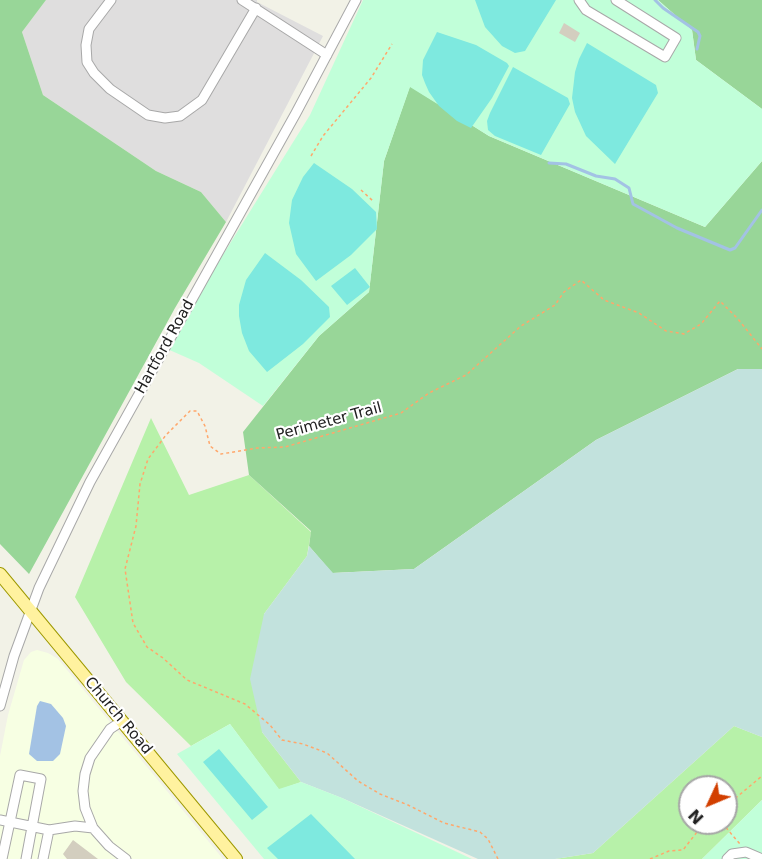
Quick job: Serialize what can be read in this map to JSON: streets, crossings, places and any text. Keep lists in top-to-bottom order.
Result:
{
  "streets": {
    "main road": ["Church Road"],
    "street": ["Hartford Road"],
    "path": ["Perimeter Trail"]
  },
  "crossings": [
    ["Hartford Road", "Church Road"]
  ],
  "north": "bottom left"
}
